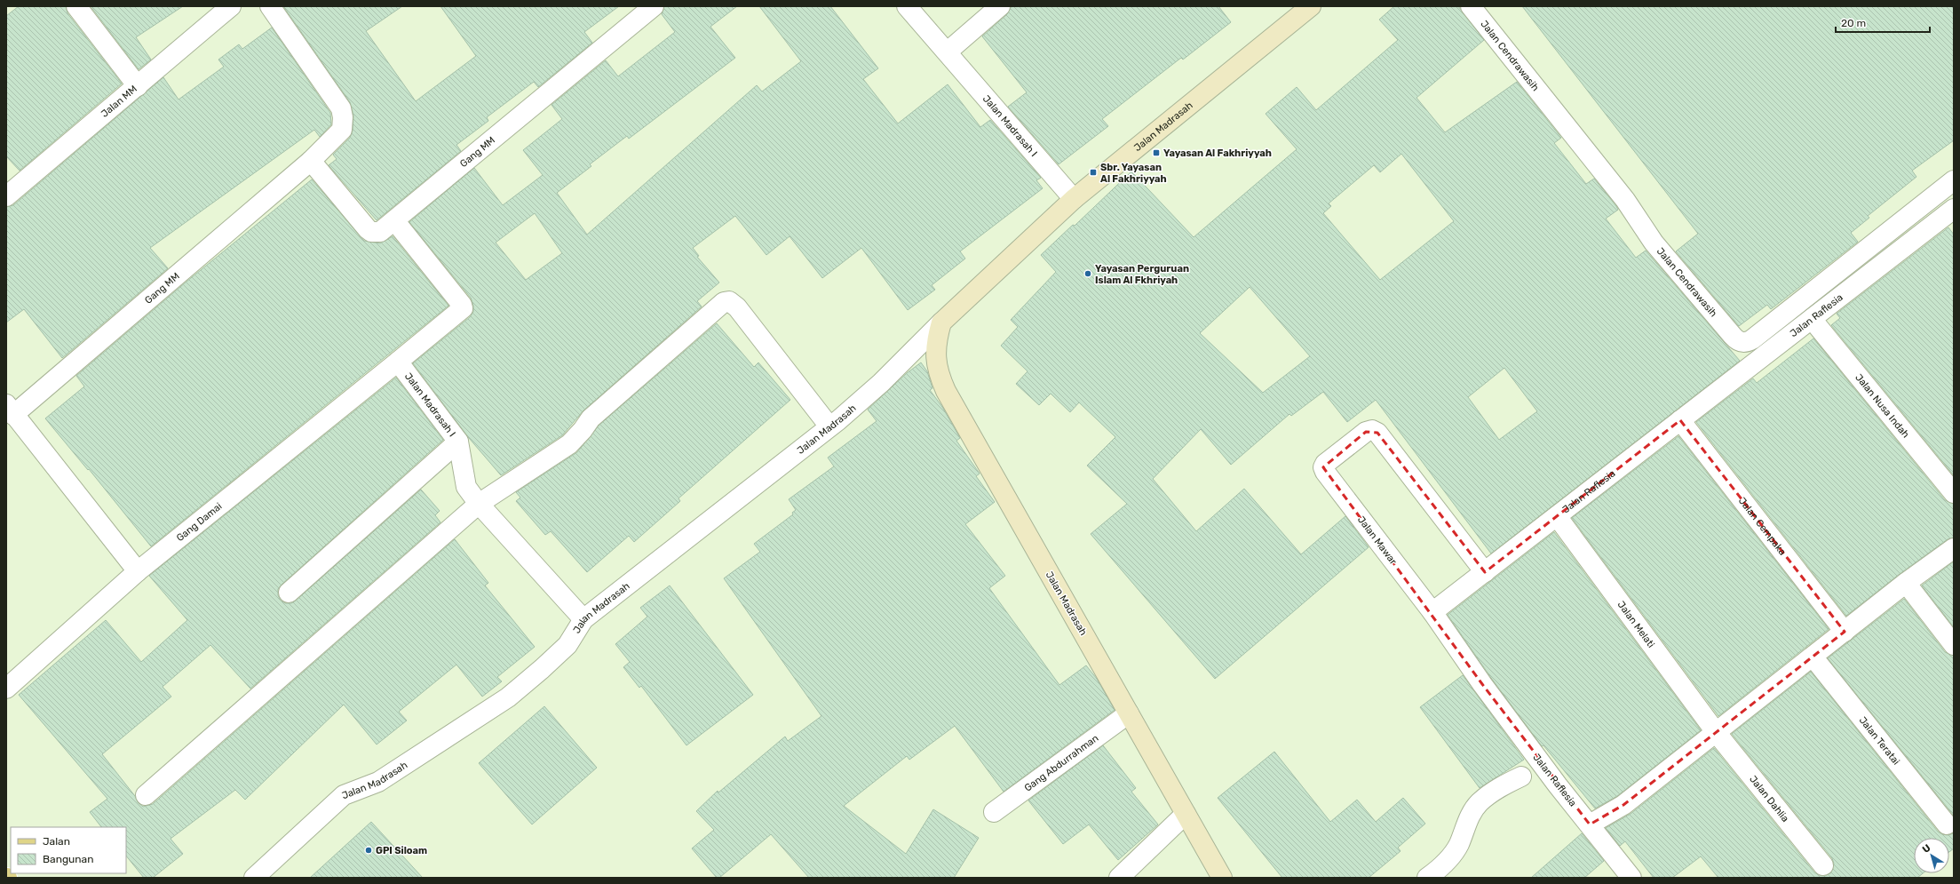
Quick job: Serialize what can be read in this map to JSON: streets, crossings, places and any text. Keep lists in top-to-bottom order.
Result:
{
  "streets": {
    "street": [
      "Jalan Cendrawasih",
      "Jalan MM",
      "Jalan Madrasah I",
      "Jalan Madrasah",
      "Gang MM",
      "Jalan Raflesia",
      "Jalan Nusa Indah",
      "Gang Damai",
      "Jalan Cempaka",
      "Jalan Mawar",
      "Jalan Melati",
      "Jalan Teratai",
      "Gang Abdurrahman",
      "Jalan Dahlia"
    ]
  },
  "crossings": [
    ["Jalan Madrasah I", "Jalan Madrasah"],
    ["Jalan Madrasah I", "Gang Damai"],
    ["Jalan Madrasah", "Gang Abdurrahman"],
    ["Jalan Raflesia", "Jalan Nusa Indah"],
    ["Jalan Raflesia", "Jalan Cempaka"],
    ["Jalan Raflesia", "Jalan Mawar"],
    ["Jalan Raflesia", "Jalan Melati"],
    ["Jalan Melati", "Jalan Dahlia"]
  ],
  "places": {
    "transit": ["Yayasan Al Fakhriyyah", "Sbr. Yayasan Al Fakhriyyah"],
    "other": ["Yayasan Perguruan Islam Al Fkhriyah", "GPI Siloam"]
  },
  "legend": ["Jalan", "Bangunan"],
  "scale_bar": "20 m",
  "north": "top left"
}
